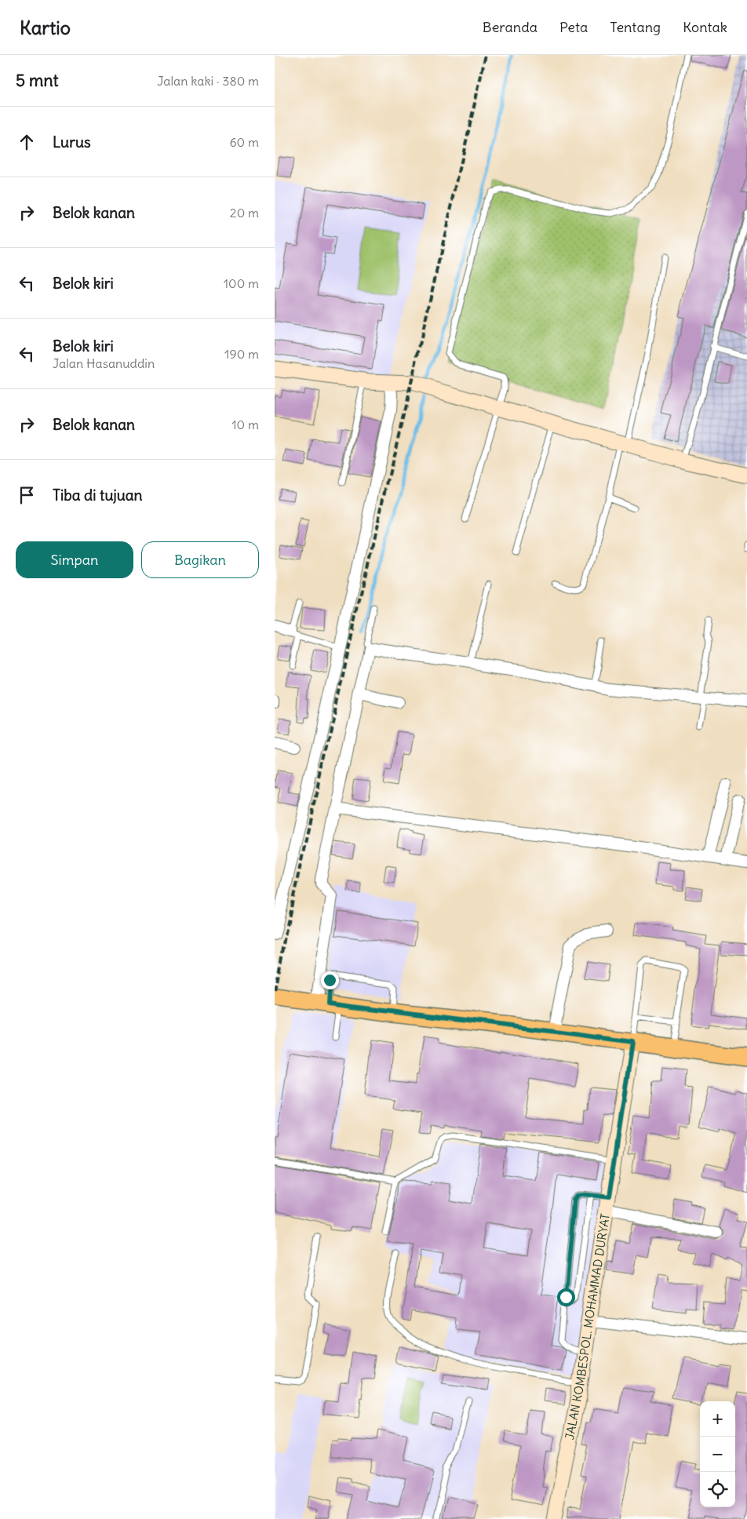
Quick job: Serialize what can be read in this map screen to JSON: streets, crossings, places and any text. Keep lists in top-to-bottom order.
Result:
{
  "streets": {
    "street": ["JALAN KOMBESPOL. MOHAMMAD DURYAT"]
  },
  "page": {
    "header": "Kartio",
    "nav": [
      "Beranda",
      "Peta",
      "Tentang",
      "Kontak"
    ],
    "heading": ["5 mnt", "Jalan kaki · 380 m"],
    "list": [
      ["Lurus", "60 m"],
      ["Belok kanan", "20 m"],
      ["Belok kiri", "100 m"],
      ["Belok kiri", "Jalan Hasanuddin", "190 m"],
      ["Belok kanan", "10 m"],
      "Tiba di tujuan"
    ],
    "buttons": ["Simpan", "Bagikan"],
    "map_buttons": ["+", "−"]
  }
}
